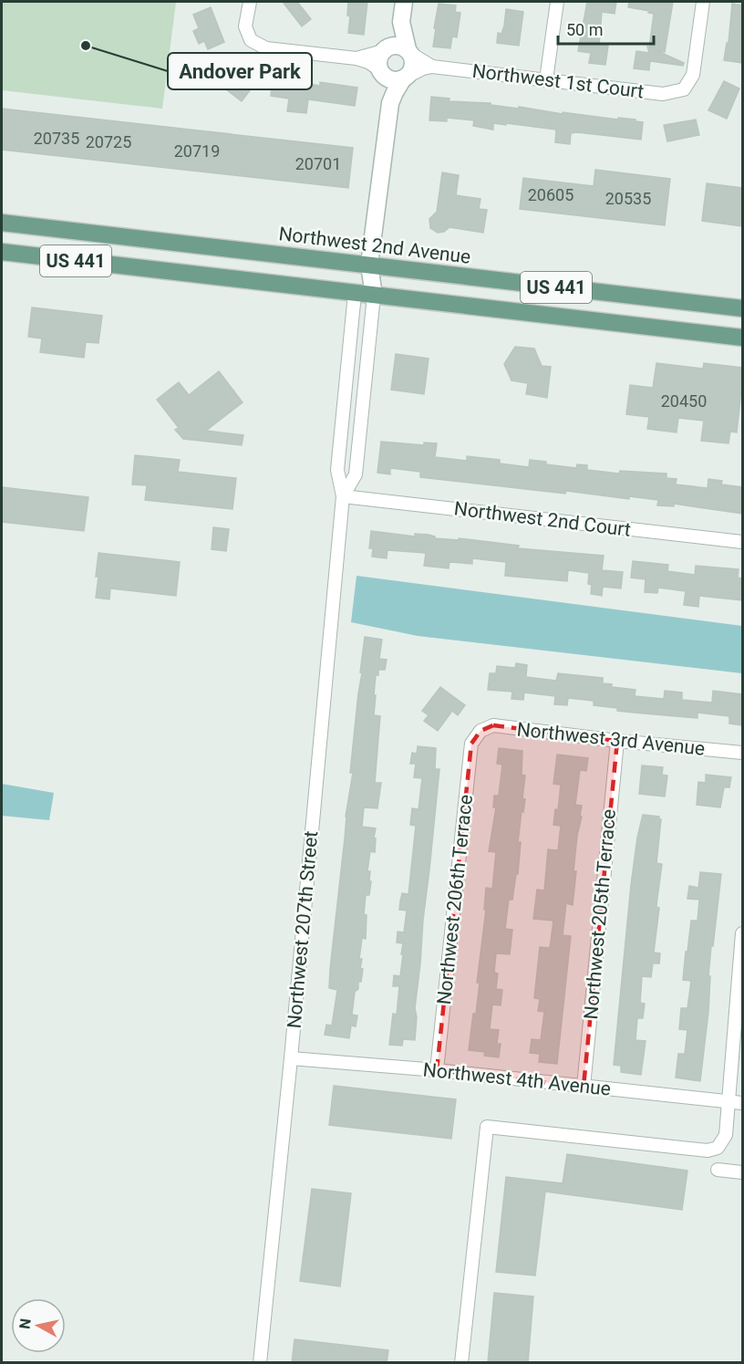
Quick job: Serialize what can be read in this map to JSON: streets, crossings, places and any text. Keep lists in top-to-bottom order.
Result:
{
  "streets": {
    "main road": ["Northwest 2nd Avenue", "US 441"],
    "street": [
      "Northwest 1st Court",
      "Northwest 2nd Court",
      "Northwest 3rd Avenue",
      "Northwest 206th Terrace",
      "Northwest 205th Terrace",
      "Northwest 207th Street",
      "Northwest 4th Avenue"
    ]
  },
  "crossings": [
    ["Northwest 1st Court", "Northwest 207th Street"],
    ["Northwest 2nd Avenue", "Northwest 207th Street"],
    ["US 441", "Northwest 207th Street"],
    ["Northwest 2nd Court", "Northwest 207th Street"],
    ["Northwest 3rd Avenue", "Northwest 206th Terrace"],
    ["Northwest 3rd Avenue", "Northwest 205th Terrace"],
    ["Northwest 206th Terrace", "Northwest 4th Avenue"],
    ["Northwest 205th Terrace", "Northwest 4th Avenue"],
    ["Northwest 207th Street", "Northwest 4th Avenue"]
  ],
  "places": ["Andover Park"],
  "house_numbers": [
    "20735",
    "20725",
    "20719",
    "20701",
    "20605",
    "20535",
    "20450"
  ],
  "scale_bar": "50 m",
  "north": "left"
}
